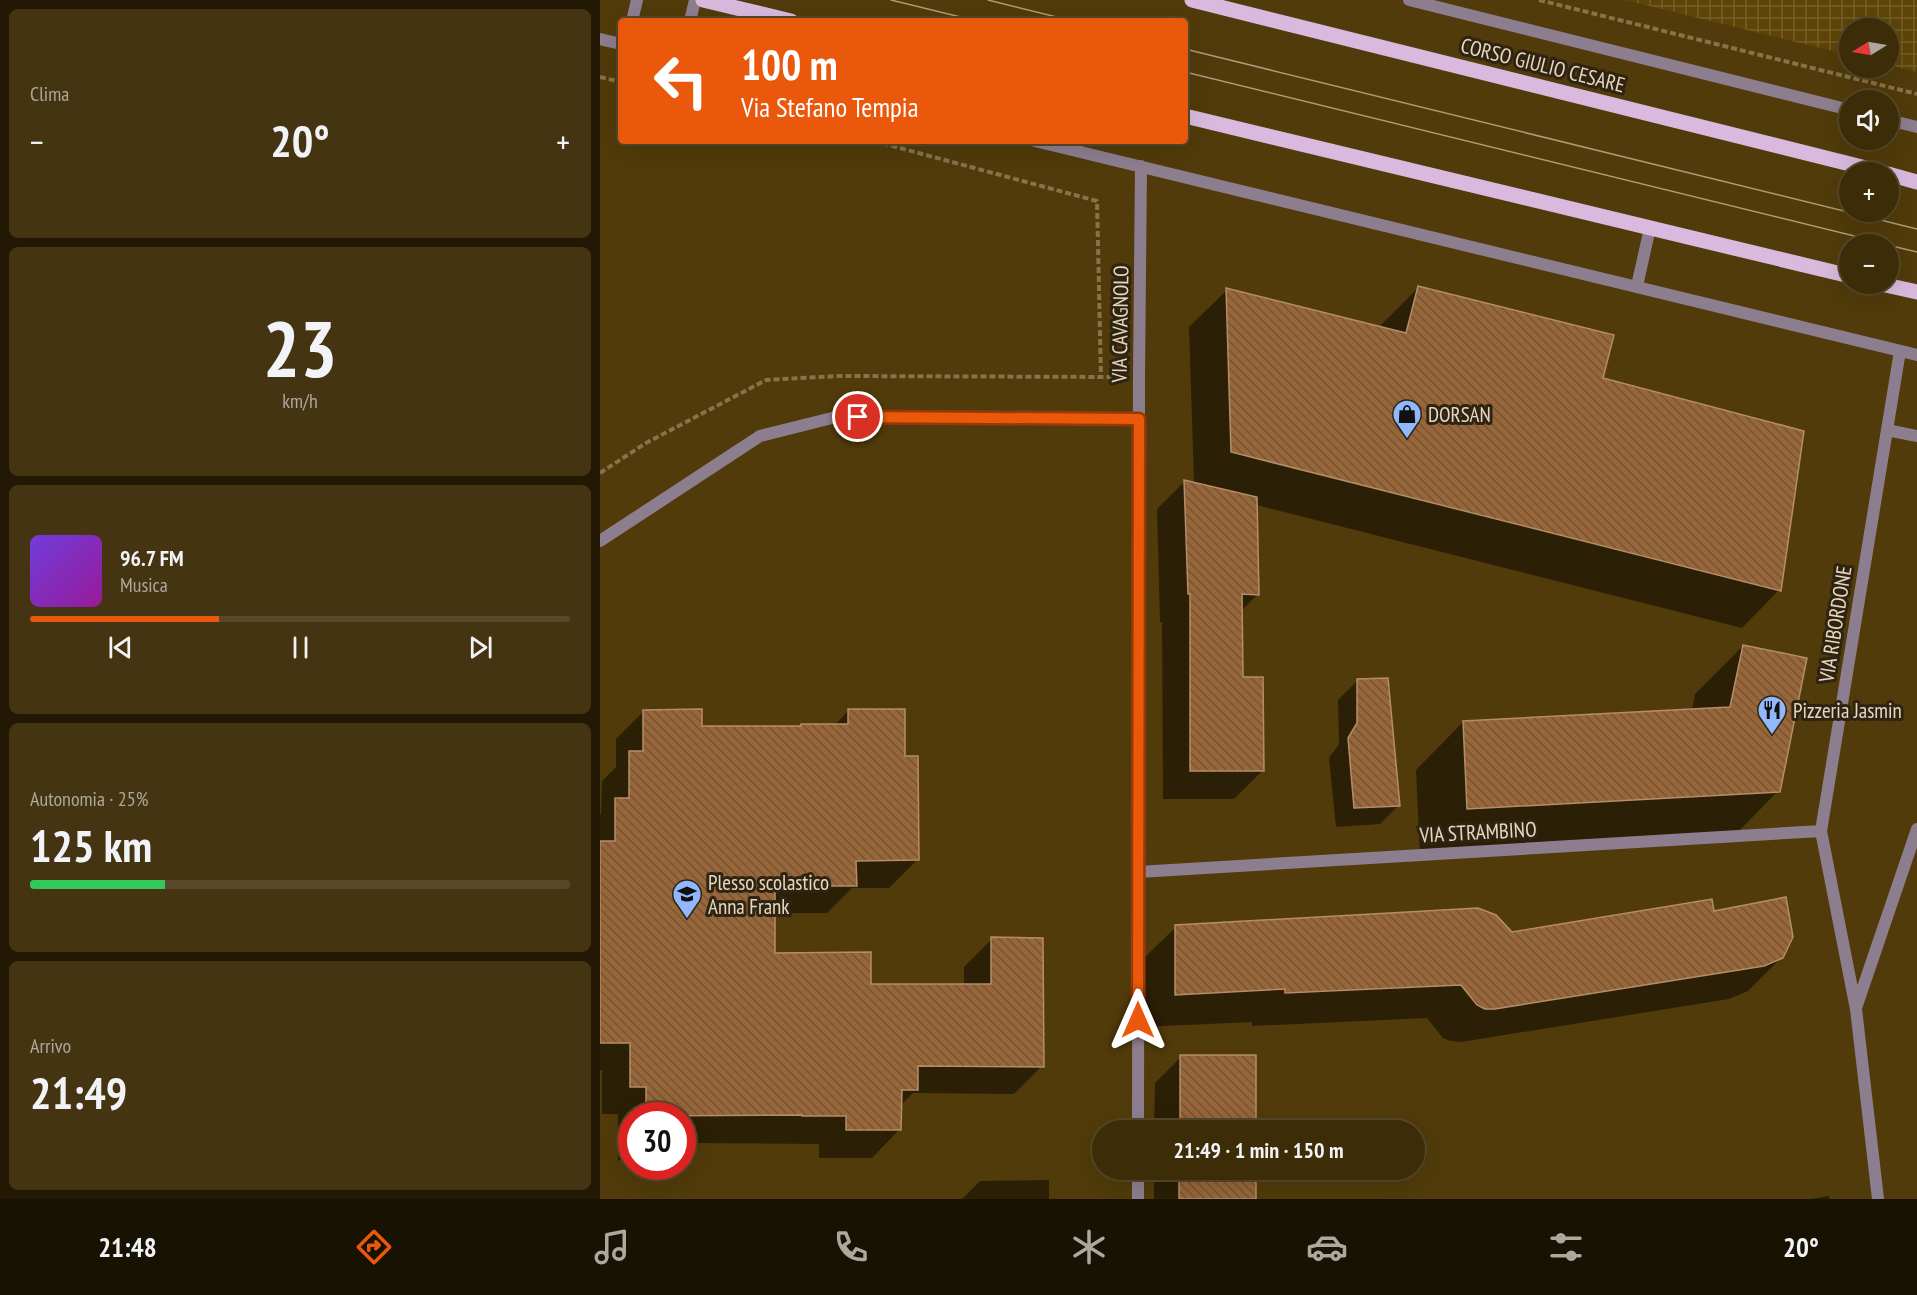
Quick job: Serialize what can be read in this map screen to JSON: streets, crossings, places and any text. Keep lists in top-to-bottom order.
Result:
{
  "streets": {
    "main road": ["CORSO GIULIO CESARE"],
    "street": ["VIA CAVAGNOLO", "VIA RIBORDONE", "VIA STRAMBINO"]
  },
  "crossings": [
    ["VIA CAVAGNOLO", "VIA STRAMBINO"],
    ["VIA RIBORDONE", "VIA STRAMBINO"]
  ],
  "places": {
    "shop": ["DORSAN"],
    "restaurant": ["Pizzeria Jasmin"],
    "school or university": ["Plesso scolastico Anna Frank"]
  },
  "north": "left",
  "page": {
    "tile": [
      "Clima",
      ["23", "km/h"],
      ["Autonomia · 25%", "125 km"],
      ["Arrivo", "21:49"]
    ],
    "map_buttons": ["+", "−"],
    "turn": ["100 m", "Via Stefano Tempia"],
    "heat": ["−", "20°", "+"],
    "song": ["96.7 FM", "Musica"],
    "limit": "30",
    "trip": "21:49 · 1 min · 150 m",
    "tabs": ["21:48", "20°"]
  }
}
